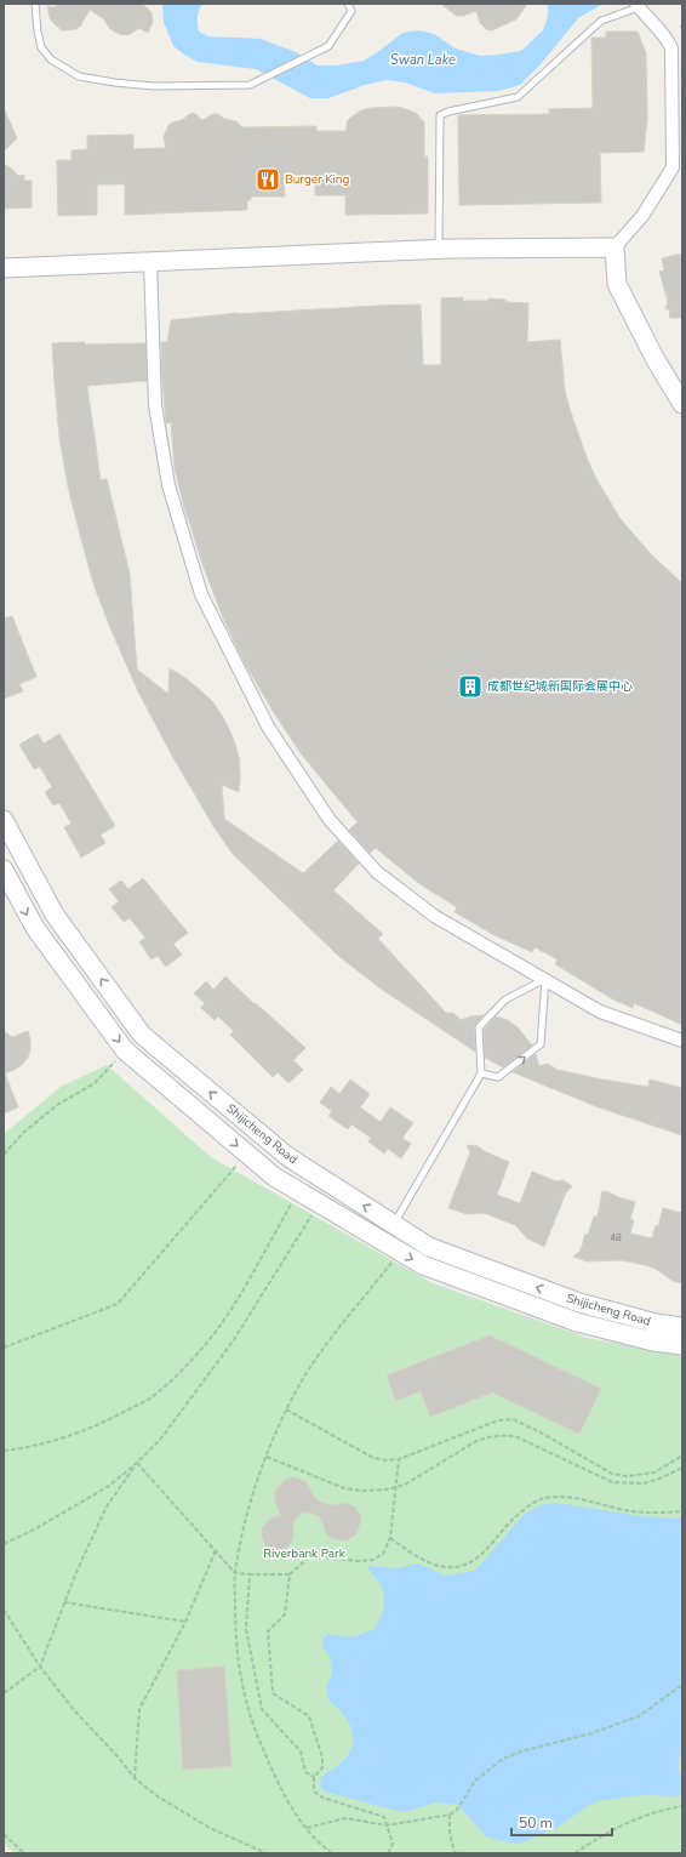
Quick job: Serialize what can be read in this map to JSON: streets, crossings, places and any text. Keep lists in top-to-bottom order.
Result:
{
  "streets": {
    "main road": ["Shijicheng Road"]
  },
  "water": ["Swan Lake"],
  "parks": ["Riverbank Park"],
  "places": {
    "restaurant": ["Burger King"],
    "building": ["成都世纪城新国际会展中心"]
  },
  "house_numbers": ["48"],
  "scale_bar": "50 m"
}
